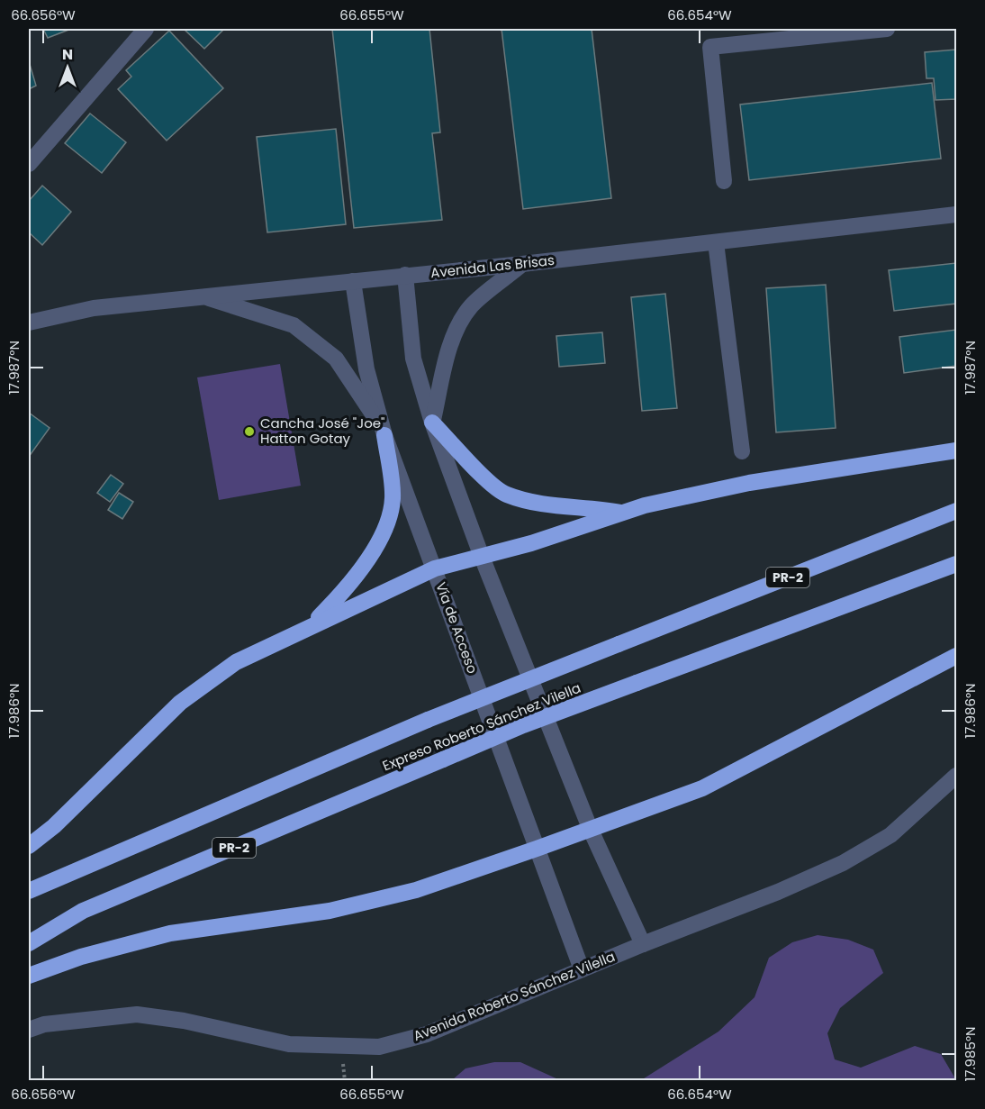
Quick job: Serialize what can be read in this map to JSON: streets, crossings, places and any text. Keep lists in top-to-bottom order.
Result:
{
  "streets": {
    "highway": ["PR-2", "Expreso Roberto Sánchez Vilella"],
    "street": ["Avenida Las Brisas", "Vía de Acceso", "Avenida Roberto Sánchez Vilella"]
  },
  "crossings": [
    ["Avenida Las Brisas", "Vía de Acceso"],
    ["Vía de Acceso", "Avenida Roberto Sánchez Vilella"]
  ],
  "places": ["Cancha José \"Joe\" Hatton Gotay"],
  "north": "top",
  "coordinates": [
    "66.656°W",
    "66.655°W",
    "66.654°W",
    "17.987°N",
    "17.986°N",
    "17.985°N"
  ]
}
